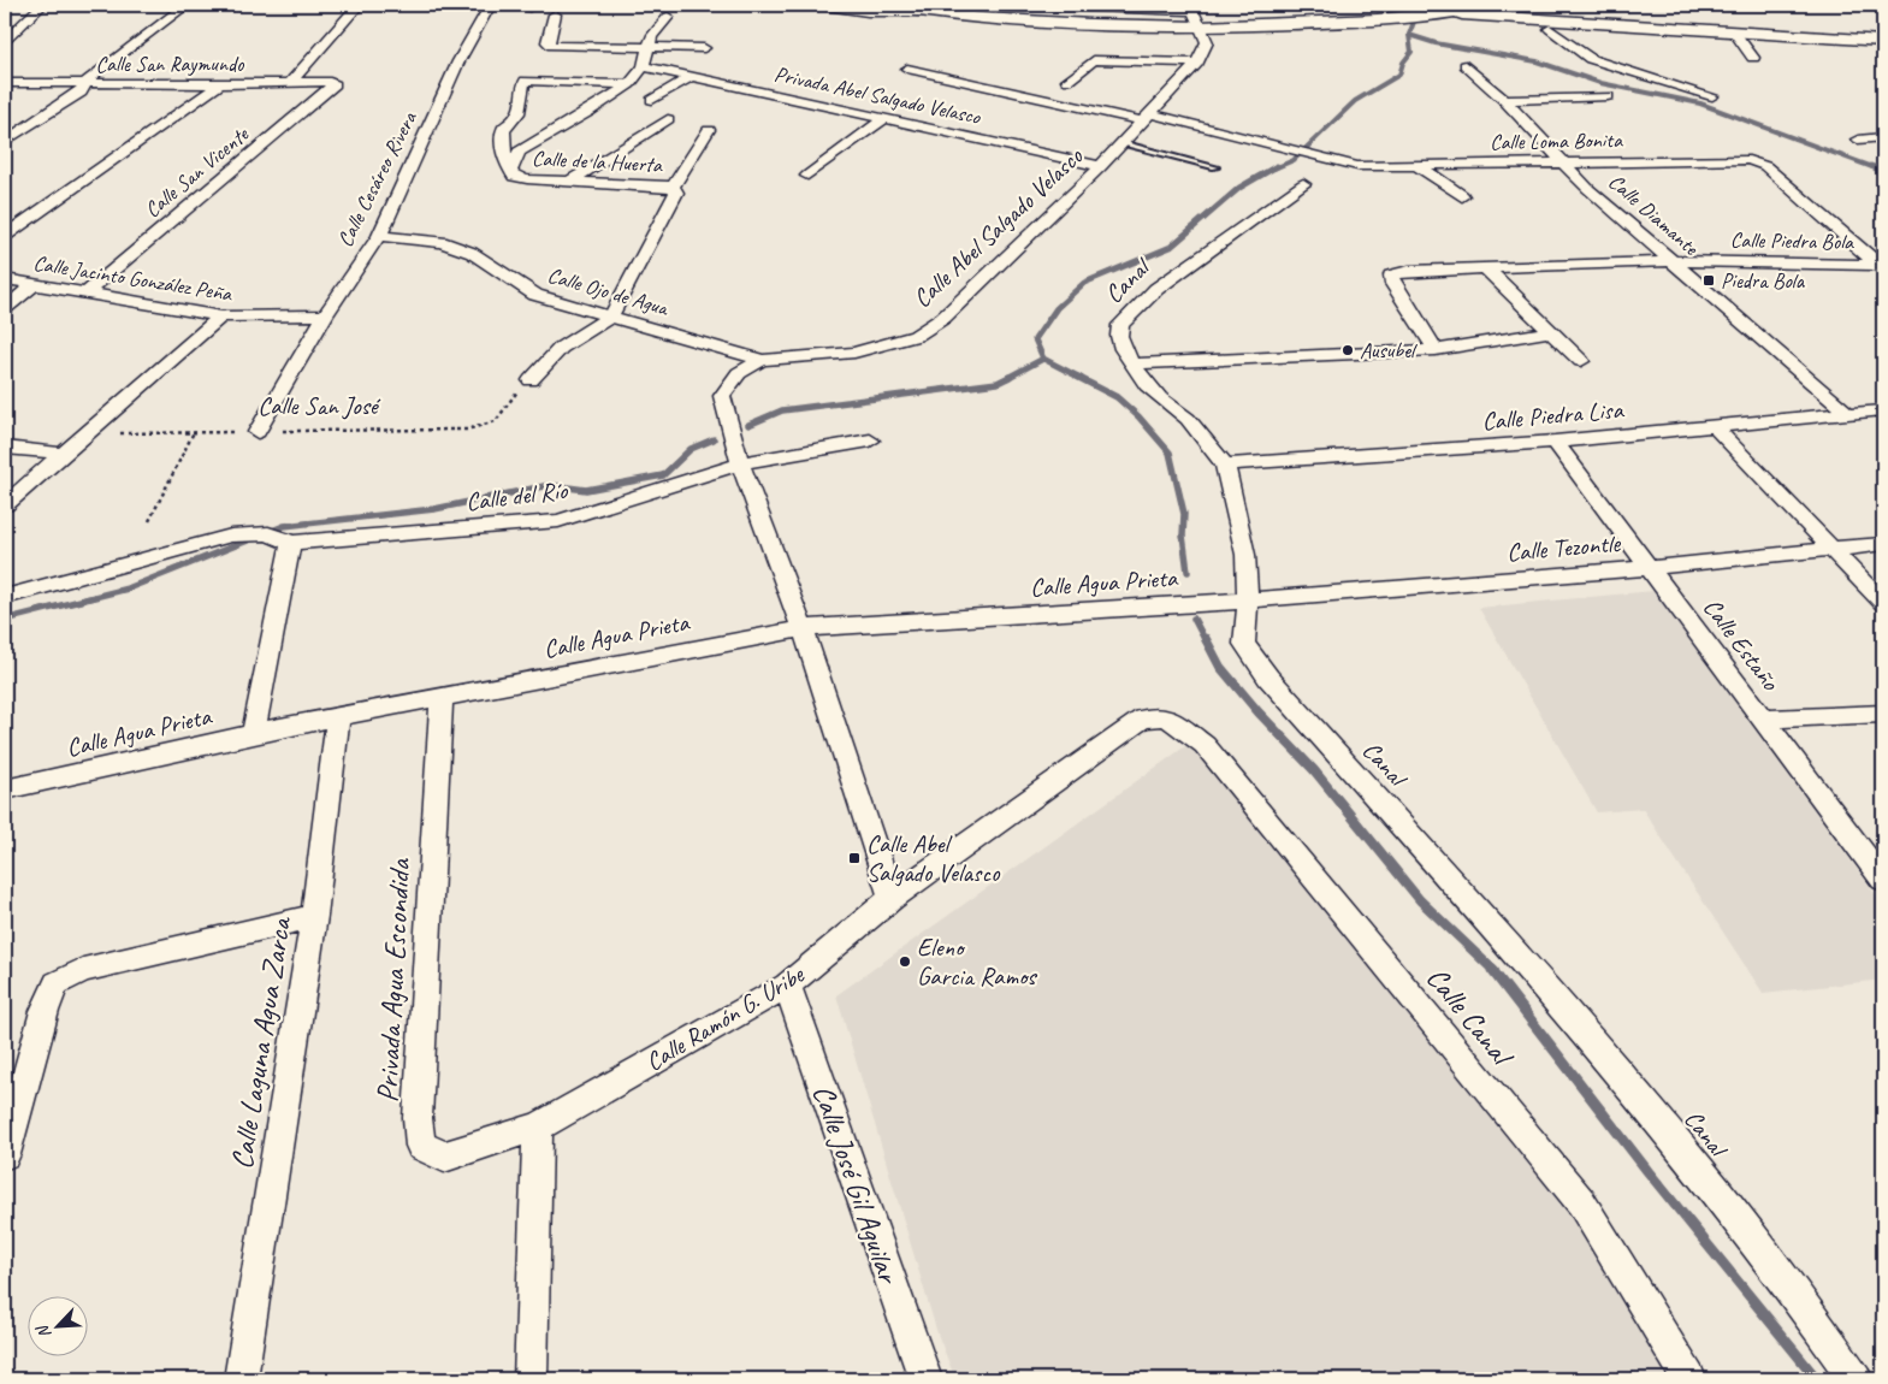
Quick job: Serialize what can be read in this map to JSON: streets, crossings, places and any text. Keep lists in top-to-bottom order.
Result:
{
  "streets": {
    "street": [
      "Calle San Raymundo",
      "Privada Abel Salgado Velasco",
      "Calle Loma Bonita",
      "Calle de la Huerta",
      "Calle San Vicente",
      "Calle Cesáreo Rivera",
      "Calle Diamante",
      "Calle Abel Salgado Velasco",
      "Calle Piedra Bola",
      "Calle Jacinto González Peña",
      "Canal",
      "Calle Ojo de Agua",
      "Calle Piedra Lisa",
      "Calle del Río",
      "Calle Tezontle",
      "Calle Agua Prieta",
      "Calle Estaño",
      "Privada Agua Escondida",
      "Calle Canal",
      "Calle Ramón G. Uribe",
      "Calle Laguna Agua Zarca",
      "Calle José Gil Aguilar"
    ],
    "path": ["Calle San José"]
  },
  "crossings": [
    ["Calle San Raymundo", "Calle San Vicente"],
    ["Privada Abel Salgado Velasco", "Calle Abel Salgado Velasco"],
    ["Calle Loma Bonita", "Calle Diamante"],
    ["Calle Loma Bonita", "Calle Piedra Bola"],
    ["Calle San Vicente", "Calle Jacinto González Peña"],
    ["Calle Cesáreo Rivera", "Calle Jacinto González Peña"],
    ["Calle Cesáreo Rivera", "Calle Ojo de Agua"],
    ["Calle Cesáreo Rivera", "Calle San José"],
    ["Calle Diamante", "Calle Piedra Bola"],
    ["Calle Diamante", "Calle Piedra Lisa"],
    ["Calle Abel Salgado Velasco", "Calle Ojo de Agua"],
    ["Calle Abel Salgado Velasco", "Calle del Río"],
    ["Calle Abel Salgado Velasco", "Calle Agua Prieta"],
    ["Calle Abel Salgado Velasco", "Calle Ramón G. Uribe"],
    ["Canal", "Calle Piedra Lisa"],
    ["Canal", "Calle Tezontle"],
    ["Canal", "Calle Agua Prieta"],
    ["Calle Piedra Lisa", "Calle Estaño"],
    ["Calle Tezontle", "Calle Agua Prieta"],
    ["Calle Tezontle", "Calle Estaño"],
    ["Calle Agua Prieta", "Privada Agua Escondida"],
    ["Calle Agua Prieta", "Calle Laguna Agua Zarca"],
    ["Privada Agua Escondida", "Calle Ramón G. Uribe"],
    ["Calle Canal", "Calle Ramón G. Uribe"],
    ["Calle Ramón G. Uribe", "Calle José Gil Aguilar"]
  ],
  "places": {
    "transit": ["Piedra Bola", "Calle Abel Salgado Velasco"],
    "other": ["Ausubel", "Eleno Garcia Ramos"]
  },
  "north": "bottom left"
}
